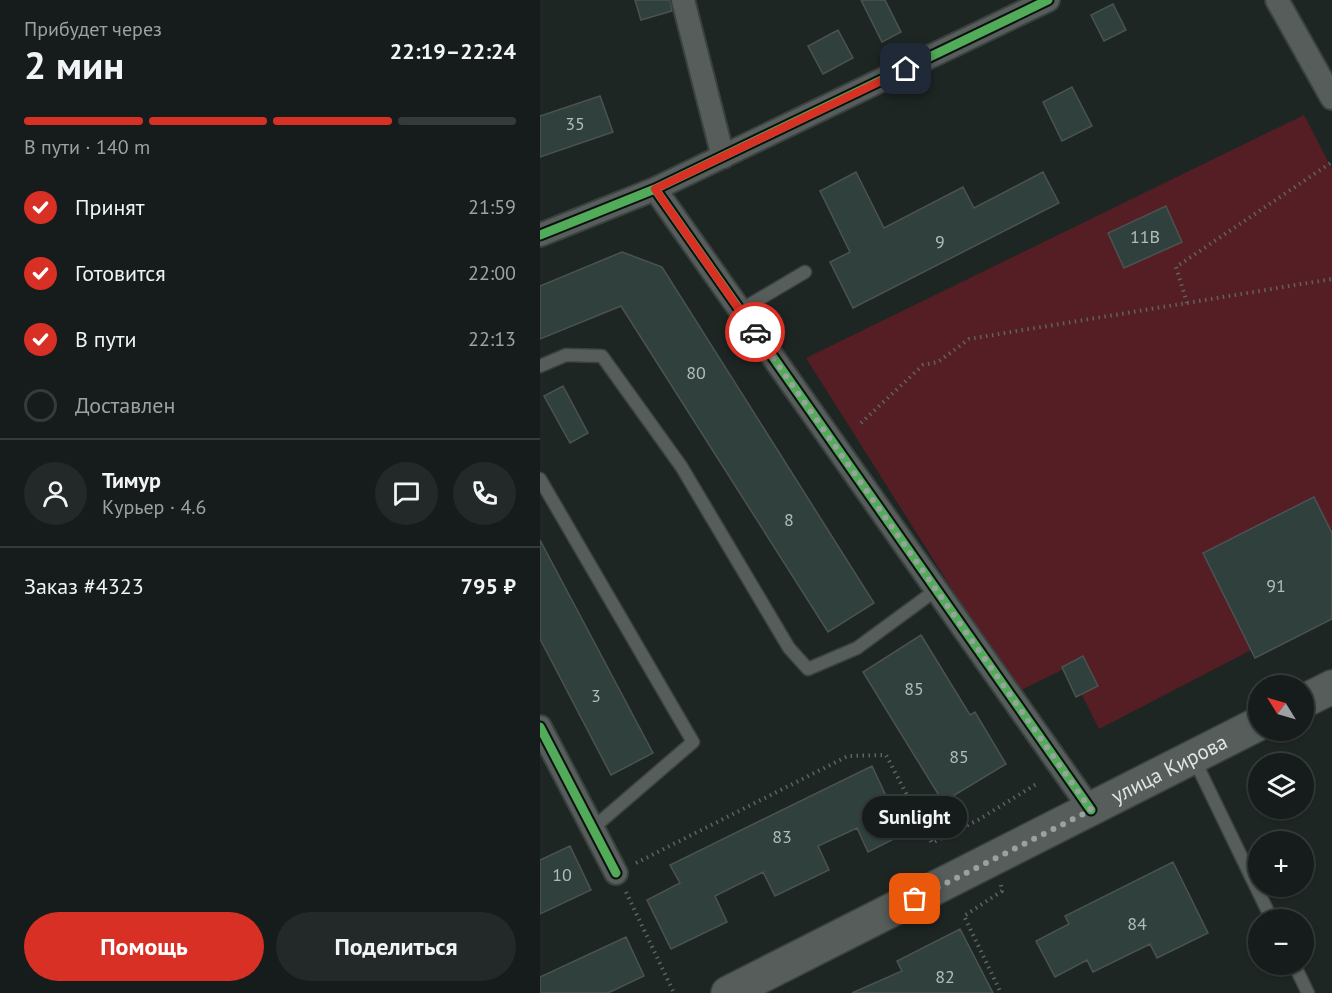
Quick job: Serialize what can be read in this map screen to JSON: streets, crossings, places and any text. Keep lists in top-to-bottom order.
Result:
{
  "streets": {
    "main road": ["улица Кирова"]
  },
  "places": ["Sunlight"],
  "house_numbers": [
    "35",
    "11В",
    "9",
    "80",
    "8",
    "91",
    "85",
    "3",
    "85",
    "83",
    "10",
    "84",
    "82"
  ],
  "north": "top left",
  "page": {
    "heading": ["2 мин", "Прибудет через", "22:19–22:24"],
    "panel": [
      "Тимур",
      "Курьер · 4.6",
      "Заказ #4323",
      "795 ₽"
    ],
    "bar": "В пути · 140 m",
    "list": [
      ["Принят", "21:59"],
      ["Готовится", "22:00"],
      ["В пути", "22:13"],
      "Доставлен"
    ],
    "map_buttons": ["+", "−"],
    "bubble": "Sunlight",
    "buttons": ["Помощь", "Поделиться"]
  }
}
